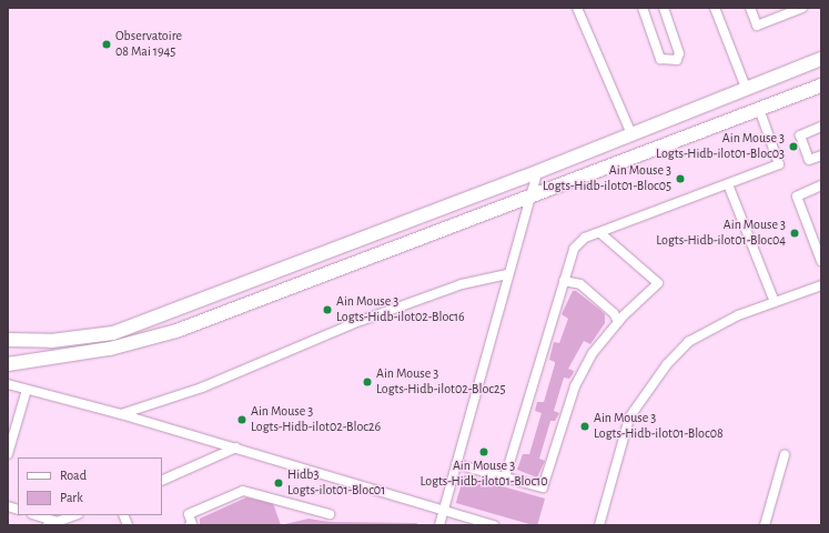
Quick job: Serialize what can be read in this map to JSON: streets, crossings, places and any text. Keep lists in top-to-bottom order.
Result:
{
  "places": [
    "Observatoire 08 Mai 1945",
    "Ain Mouse 3 Logts-Hidb-ilot01-Bloc03",
    "Ain Mouse 3 Logts-Hidb-ilot01-Bloc05",
    "Ain Mouse 3 Logts-Hidb-ilot01-Bloc04",
    "Ain Mouse 3 Logts-Hidb-ilot02-Bloc16",
    "Ain Mouse 3 Logts-Hidb-ilot02-Bloc25",
    "Ain Mouse 3 Logts-Hidb-ilot02-Bloc26",
    "Ain Mouse 3 Logts-Hidb-ilot01-Bloc08",
    "Ain Mouse 3 Logts-Hidb-ilot01-Bloc10",
    "Hidb3 Logts-ilot01-Bloc01"
  ],
  "legend": ["Road", "Park"]
}
